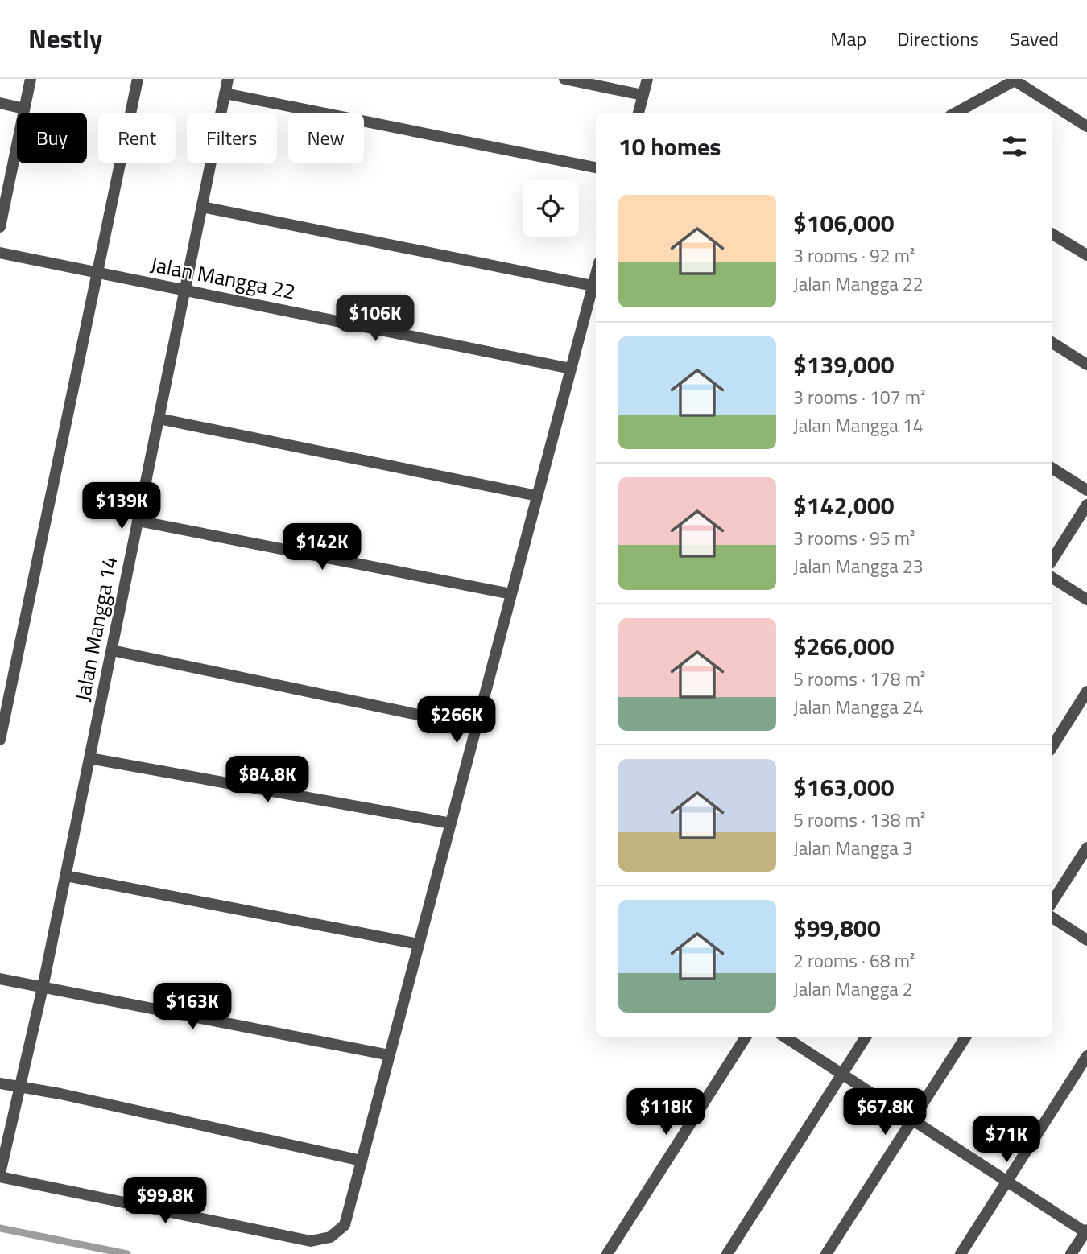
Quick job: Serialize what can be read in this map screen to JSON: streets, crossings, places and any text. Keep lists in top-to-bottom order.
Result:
{
  "streets": {
    "street": ["Jalan Mangga 22", "Jalan Mangga 14"]
  },
  "crossings": [
    ["Jalan Mangga 22", "Jalan Mangga 14"]
  ],
  "page": {
    "header": "Nestly",
    "nav": ["Map", "Directions", "Saved"],
    "chip": [
      "Buy",
      "Rent",
      "Filters",
      "New"
    ],
    "heading": "10 homes",
    "list": [
      {
        "name": "$106,000",
        "note": "3 rooms · 92 m² · Jalan Mangga 22"
      },
      {
        "name": "$139,000",
        "note": "3 rooms · 107 m² · Jalan Mangga 14"
      },
      {
        "name": "$142,000",
        "note": "3 rooms · 95 m² · Jalan Mangga 23"
      },
      {
        "name": "$266,000",
        "note": "5 rooms · 178 m² · Jalan Mangga 24"
      },
      {
        "name": "$163,000",
        "note": "5 rooms · 138 m² · Jalan Mangga 3"
      },
      {
        "name": "$99,800",
        "note": "2 rooms · 68 m² · Jalan Mangga 2"
      }
    ],
    "price": [
      "$106K",
      "$139K",
      "$142K",
      "$266K",
      "$84.8K",
      "$163K",
      "$118K",
      "$67.8K",
      "$71K",
      "$99.8K"
    ]
  }
}
